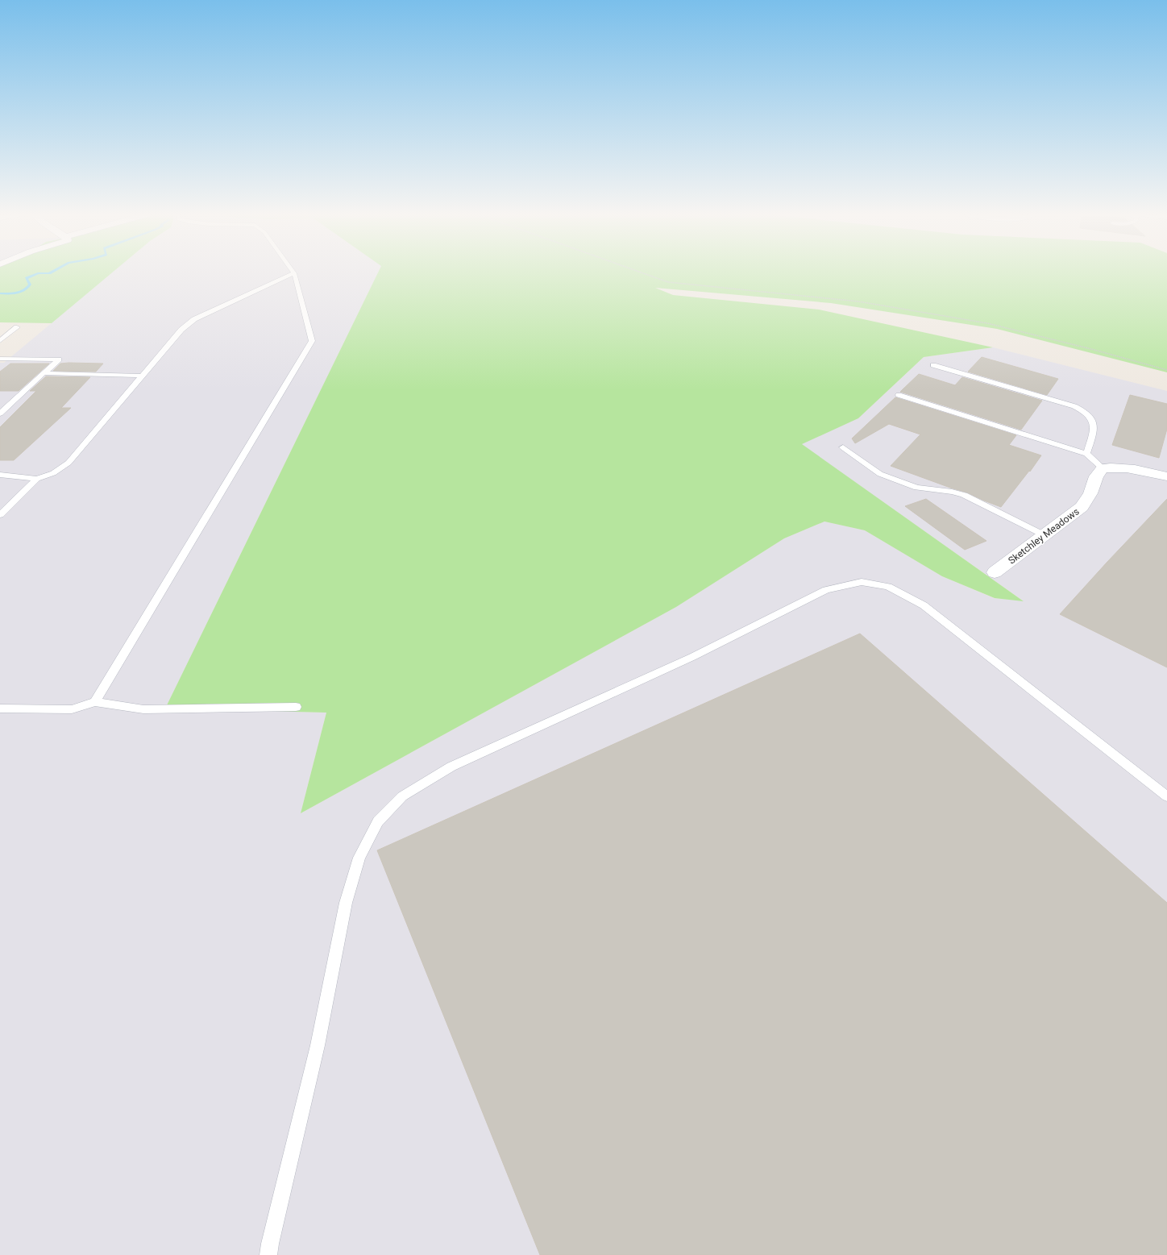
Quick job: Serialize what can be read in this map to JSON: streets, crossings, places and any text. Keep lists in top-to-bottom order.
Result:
{
  "streets": {
    "street": ["Sketchley Meadows"]
  }
}
